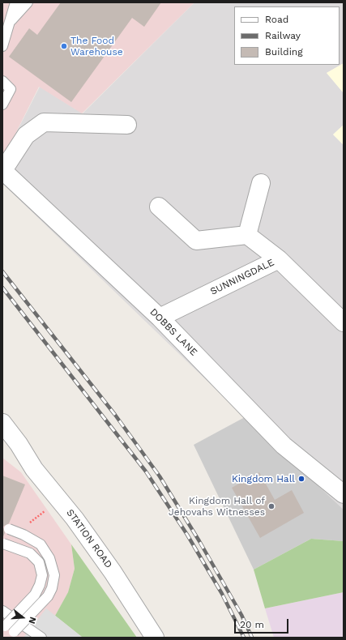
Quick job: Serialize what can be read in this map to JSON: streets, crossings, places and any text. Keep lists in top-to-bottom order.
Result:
{
  "streets": {
    "street": ["SUNNINGDALE", "DOBBS LANE", "STATION ROAD"]
  },
  "crossings": [
    ["SUNNINGDALE", "DOBBS LANE"]
  ],
  "places": ["The Food Warehouse", "Kingdom Hall", "Kingdom Hall of Jehovahs Witnesses"],
  "legend": ["Road", "Railway", "Building"],
  "scale_bar": "20 m",
  "north": "right"
}
